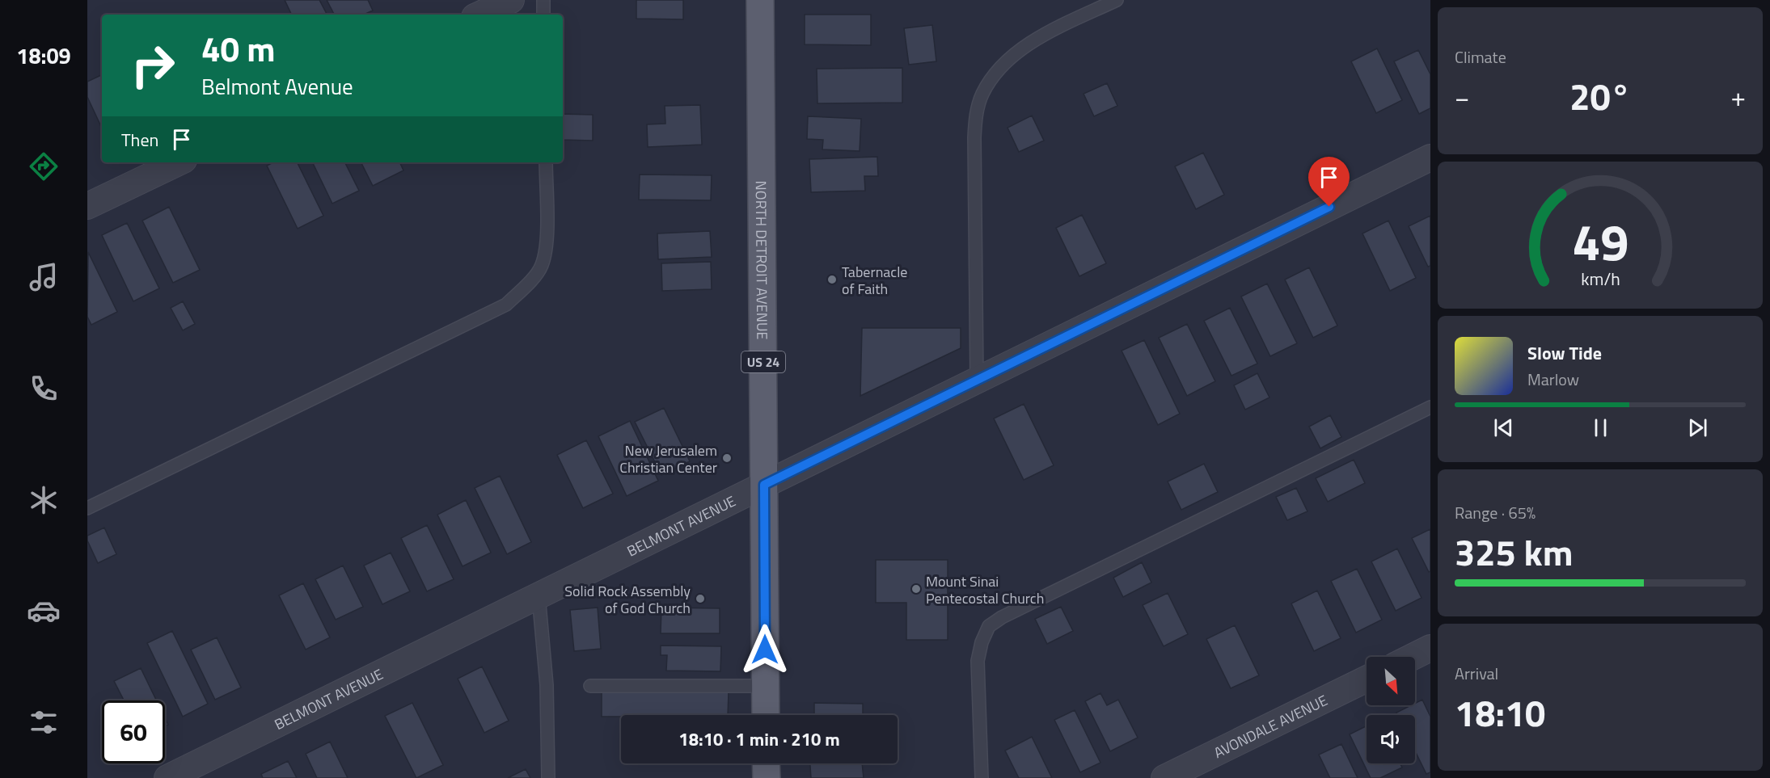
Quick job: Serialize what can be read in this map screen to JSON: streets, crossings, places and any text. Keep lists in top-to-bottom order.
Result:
{
  "streets": {
    "main road": ["NORTH DETROIT AVENUE", "US 24"],
    "street": ["BELMONT AVENUE", "AVONDALE AVENUE"]
  },
  "crossings": [
    ["NORTH DETROIT AVENUE", "BELMONT AVENUE"]
  ],
  "places": [
    "Tabernacle of Faith",
    "New Jerusalem Christian Center",
    "Mount Sinai Pentecostal Church",
    "Solid Rock Assembly of God Church"
  ],
  "north": "bottom right",
  "page": {
    "tabs": "18:09",
    "tile": [
      "Climate",
      ["Range · 65%", "325 km"],
      ["Arrival", "18:10"]
    ],
    "turn": ["40 m", "Belmont Avenue"],
    "heat": ["−", "20°", "+"],
    "then": "Then",
    "song": ["Slow Tide", "Marlow"],
    "limit": "60",
    "trip": "18:10 · 1 min · 210 m",
    "gauge": ["49", "km/h"]
  }
}
